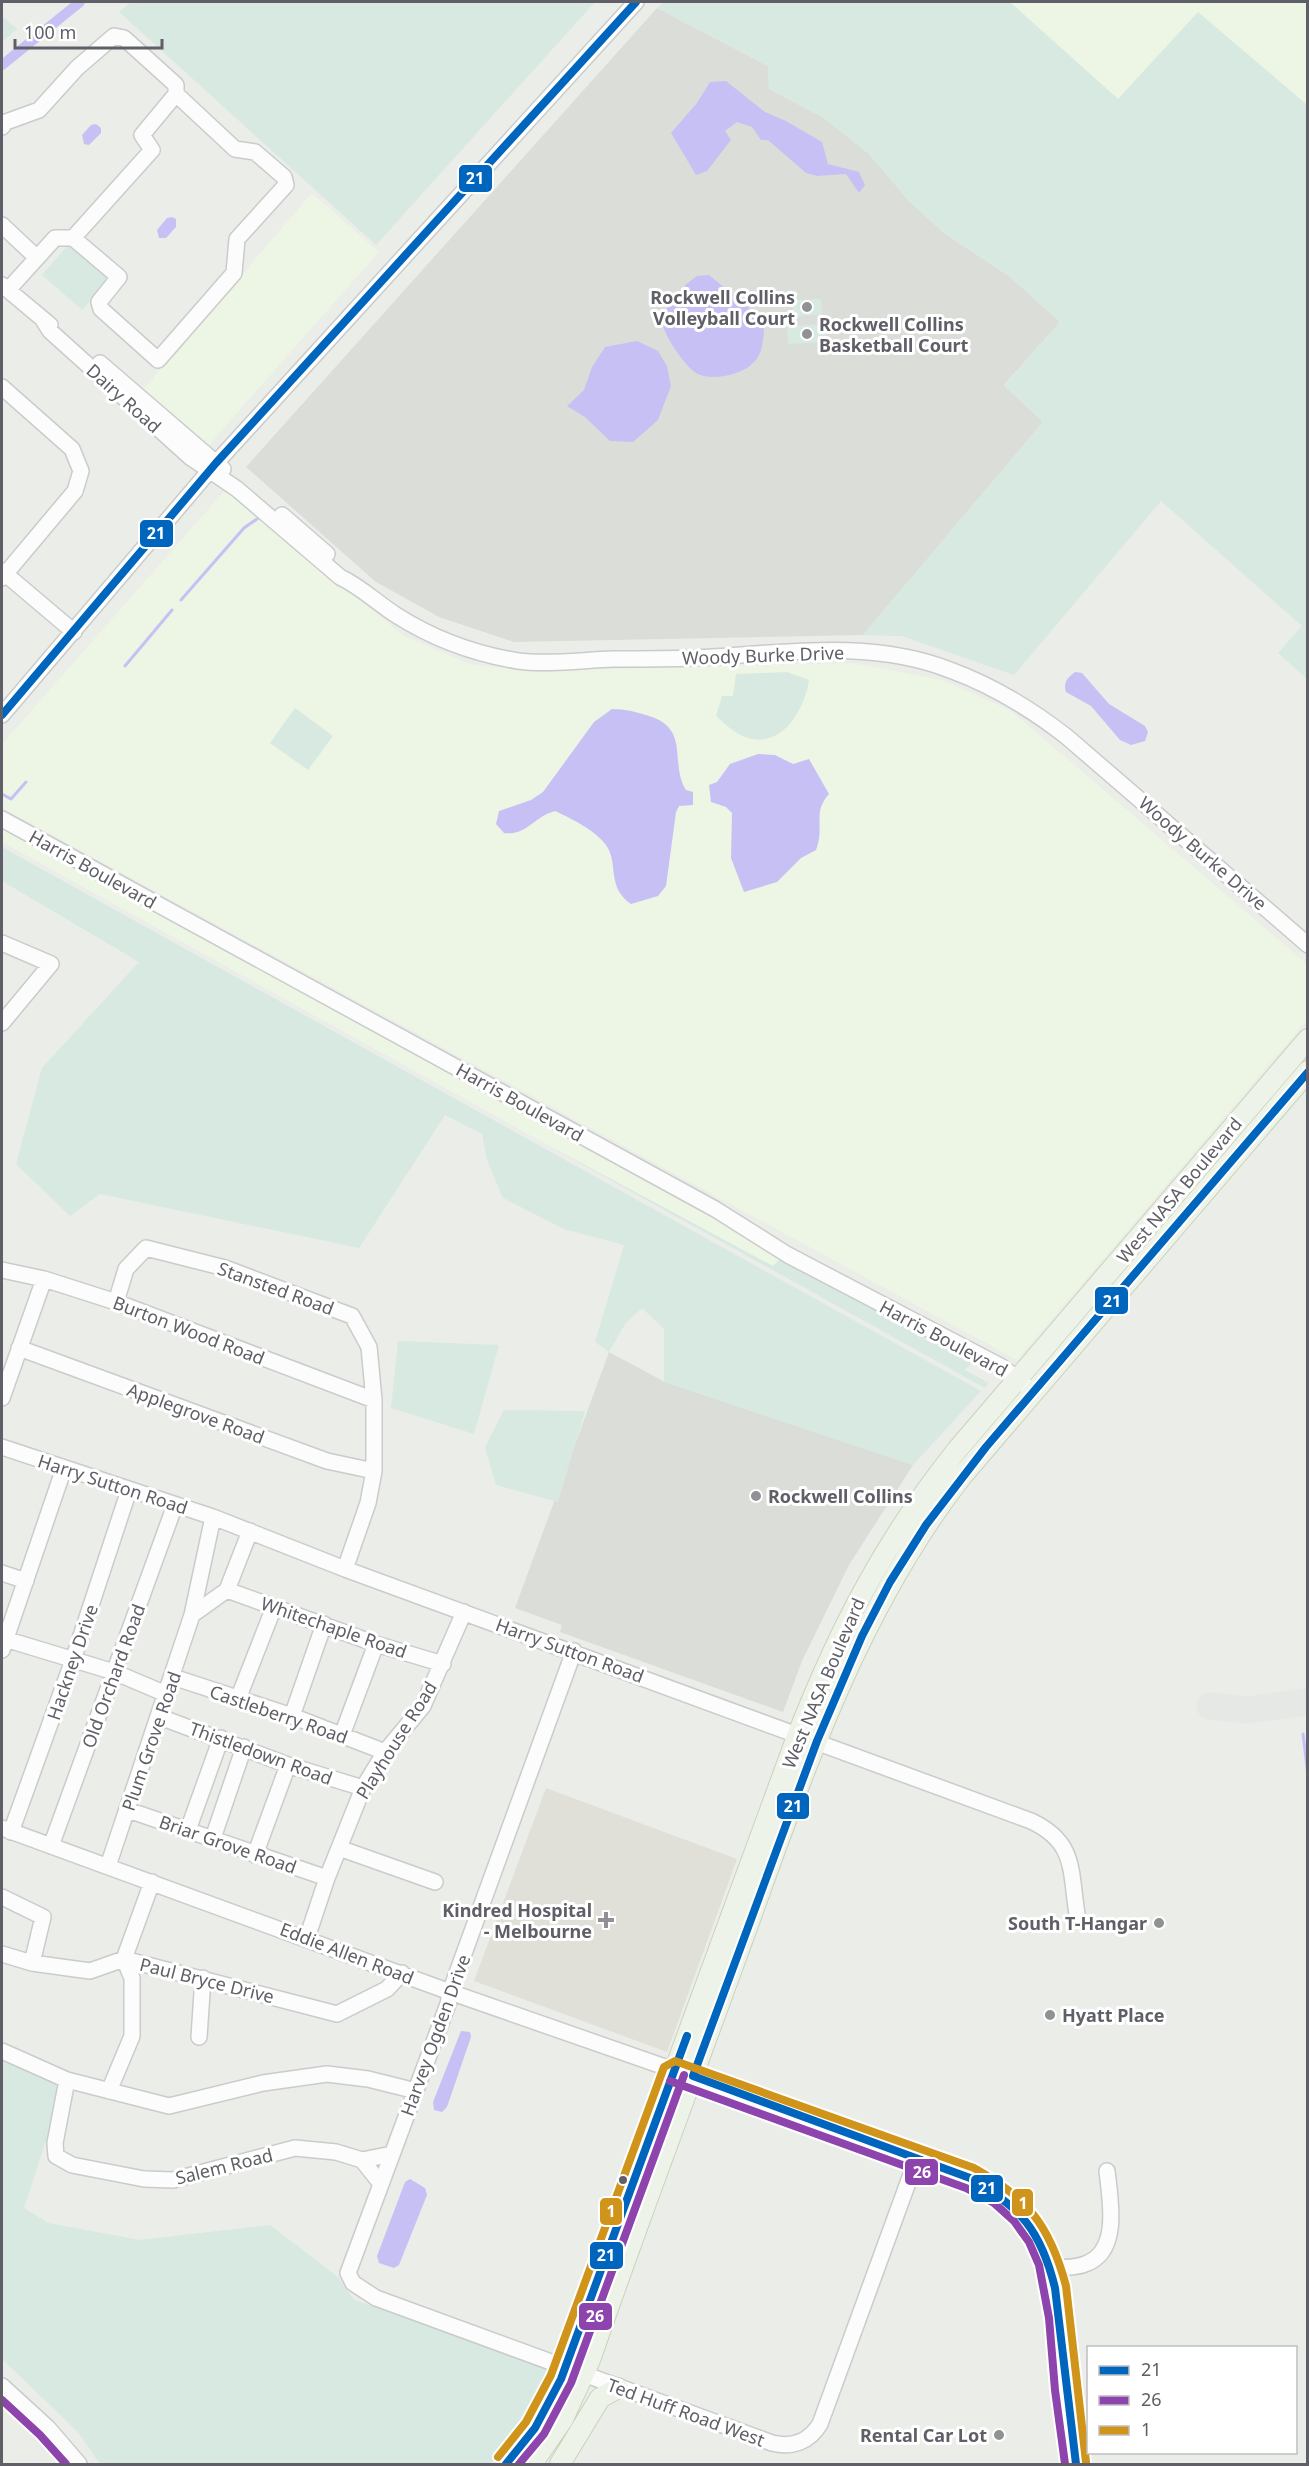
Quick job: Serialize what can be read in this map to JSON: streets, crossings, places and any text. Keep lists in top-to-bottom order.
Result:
{
  "streets": {
    "main road": ["West NASA Boulevard"],
    "street": [
      "Dairy Road",
      "Woody Burke Drive",
      "Harris Boulevard",
      "Stansted Road",
      "Burton Wood Road",
      "Applegrove Road",
      "Harry Sutton Road",
      "Whitechaple Road",
      "Hackney Drive",
      "Old Orchard Road",
      "Castleberry Road",
      "Playhouse Road",
      "Plum Grove Road",
      "Thistledown Road",
      "Briar Grove Road",
      "Eddie Allen Road",
      "Paul Bryce Drive",
      "Harvey Ogden Drive",
      "Salem Road",
      "Ted Huff Road West"
    ]
  },
  "crossings": [
    ["Dairy Road", "Woody Burke Drive"],
    ["Harris Boulevard", "West NASA Boulevard"],
    ["West NASA Boulevard", "Harry Sutton Road"],
    ["West NASA Boulevard", "Eddie Allen Road"],
    ["West NASA Boulevard", "Ted Huff Road West"],
    ["Stansted Road", "Burton Wood Road"],
    ["Stansted Road", "Applegrove Road"],
    ["Stansted Road", "Harry Sutton Road"],
    ["Harry Sutton Road", "Hackney Drive"],
    ["Harry Sutton Road", "Old Orchard Road"],
    ["Harry Sutton Road", "Playhouse Road"],
    ["Harry Sutton Road", "Plum Grove Road"],
    ["Harry Sutton Road", "Harvey Ogden Drive"],
    ["Whitechaple Road", "Playhouse Road"],
    ["Hackney Drive", "Eddie Allen Road"],
    ["Old Orchard Road", "Eddie Allen Road"],
    ["Castleberry Road", "Playhouse Road"],
    ["Castleberry Road", "Plum Grove Road"],
    ["Playhouse Road", "Thistledown Road"],
    ["Playhouse Road", "Briar Grove Road"],
    ["Playhouse Road", "Eddie Allen Road"],
    ["Plum Grove Road", "Thistledown Road"],
    ["Plum Grove Road", "Briar Grove Road"],
    ["Plum Grove Road", "Eddie Allen Road"],
    ["Eddie Allen Road", "Paul Bryce Drive"],
    ["Eddie Allen Road", "Harvey Ogden Drive"],
    ["Eddie Allen Road", "Ted Huff Road West"],
    ["Harvey Ogden Drive", "Salem Road"],
    ["Harvey Ogden Drive", "Ted Huff Road West"]
  ],
  "places": {
    "other": [
      "Rockwell Collins Volleyball Court",
      "Rockwell Collins Basketball Court",
      "Rockwell Collins",
      "South T-Hangar",
      "Hyatt Place",
      "Rental Car Lot"
    ],
    "health": ["Kindred Hospital - Melbourne"]
  },
  "lines": ["transit line 21", "transit line 1", "transit line 26"],
  "legend": ["21", "26", "1"],
  "scale_bar": "100 m"
}
